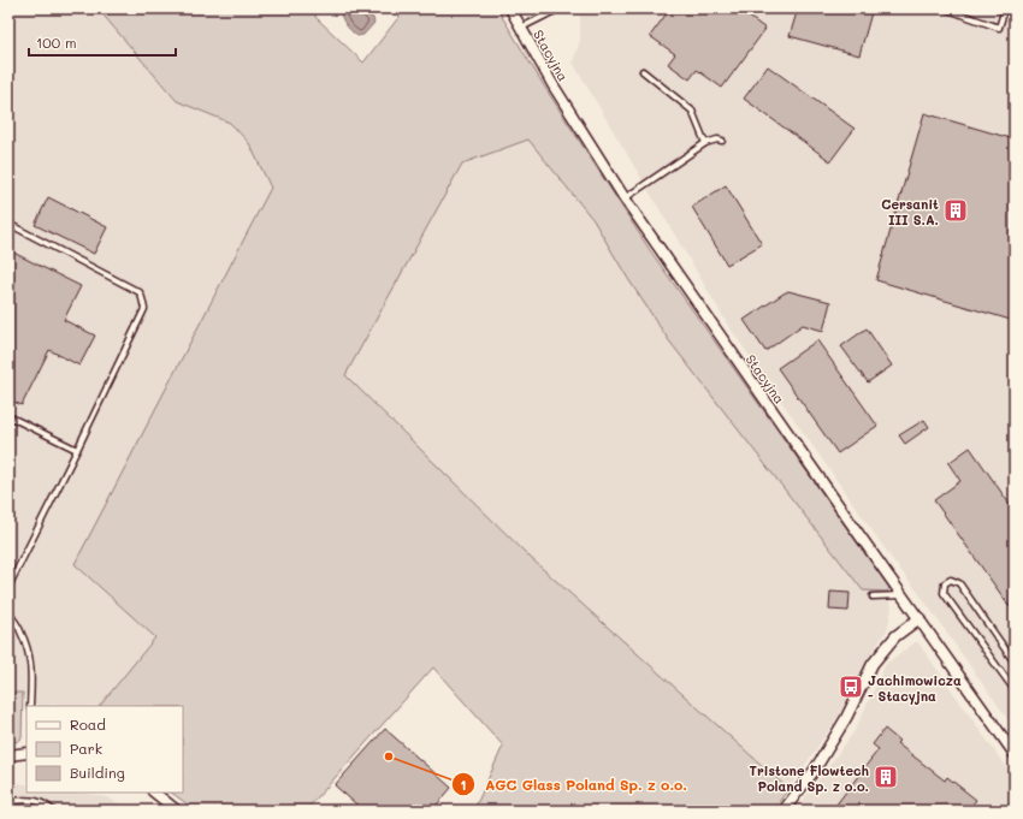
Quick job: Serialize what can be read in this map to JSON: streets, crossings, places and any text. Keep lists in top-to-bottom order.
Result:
{
  "streets": {
    "street": ["Stacyjna"]
  },
  "places": {
    "building": ["Cersanit III S.A.", "Tristone Flowtech Poland Sp. z o.o."],
    "bus stop": ["Jachimowicza - Stacyjna"],
    "other": ["AGC Glass Poland Sp. z o.o."]
  },
  "legend": ["Road", "Park", "Building"],
  "scale_bar": "100 m"
}
